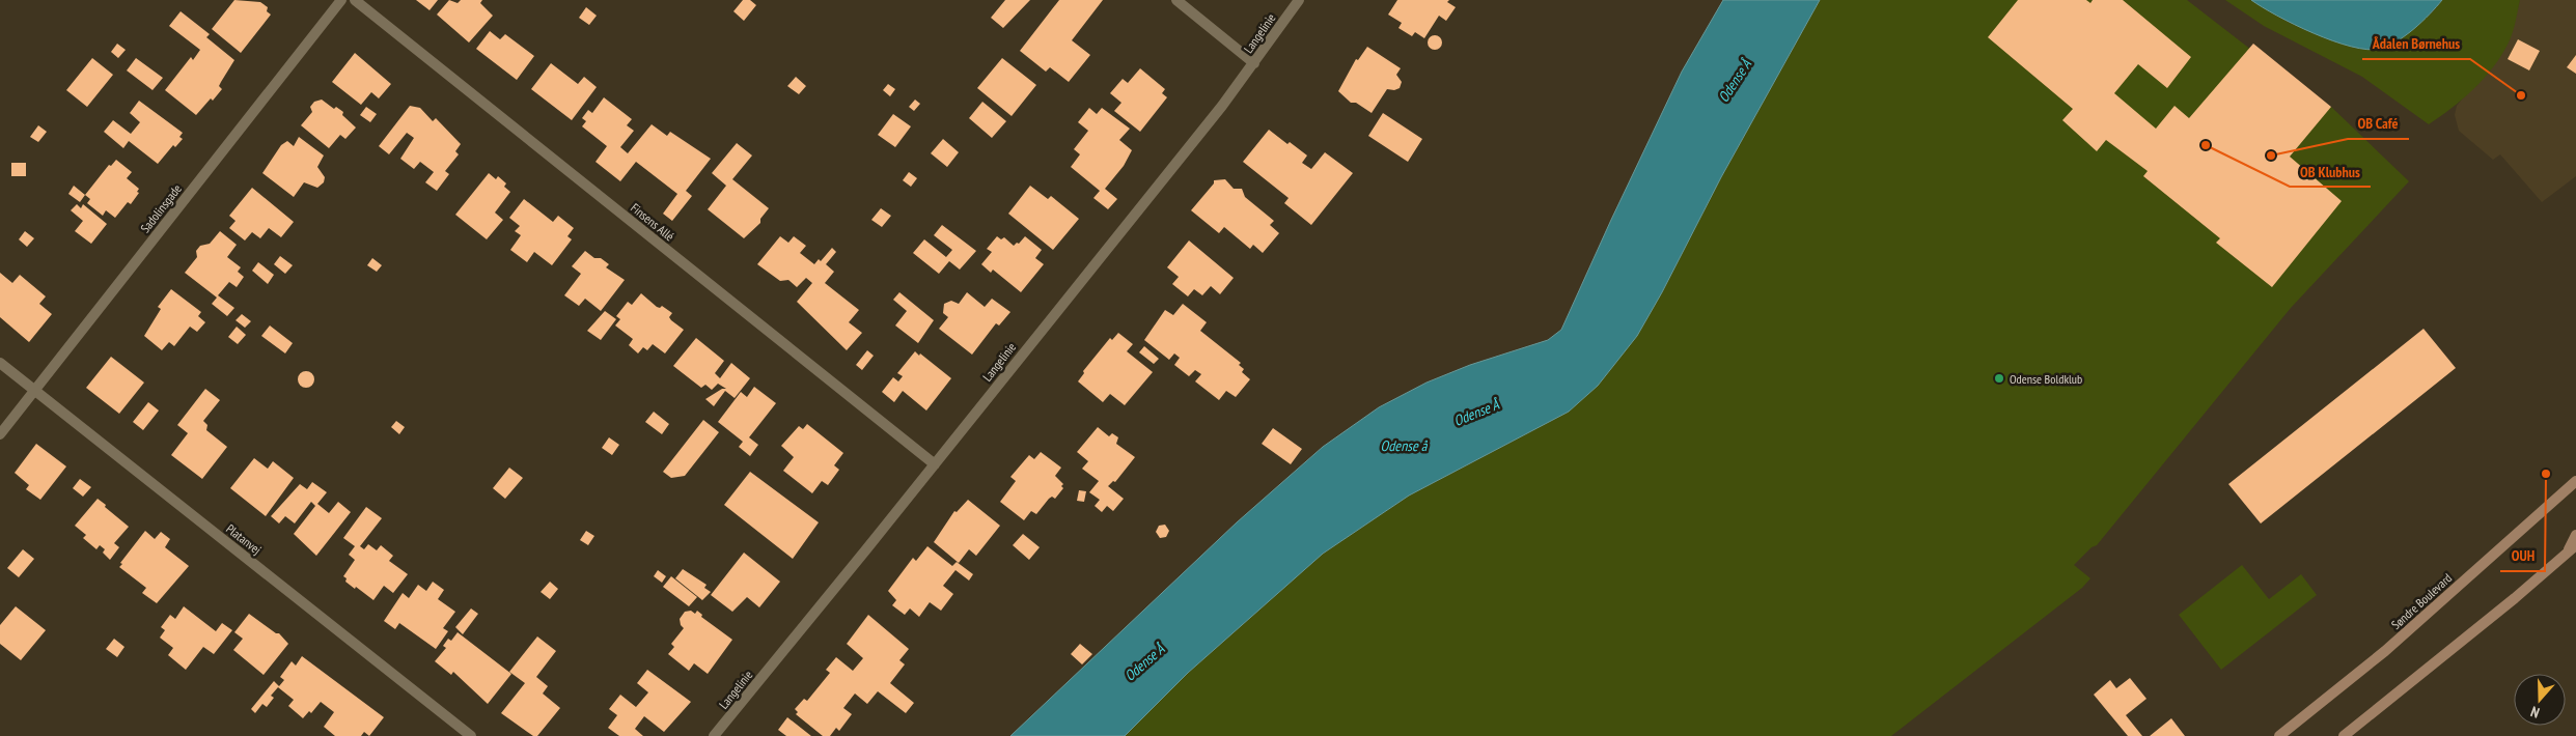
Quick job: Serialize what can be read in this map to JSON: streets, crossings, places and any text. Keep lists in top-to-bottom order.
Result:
{
  "streets": {
    "street": [
      "Langelinie",
      "Sadolinsgade",
      "Finsens Allé",
      "Platanvej",
      "Søndre Boulevard"
    ]
  },
  "crossings": [
    ["Langelinie", "Finsens Allé"],
    ["Sadolinsgade", "Platanvej"]
  ],
  "water": ["Odense Å", "Odense å"],
  "places": [
    "Ådalen Børnehus",
    "OB Klubhus",
    "OB Café",
    "Odense Boldklub",
    "OUH"
  ],
  "north": "bottom"
}
